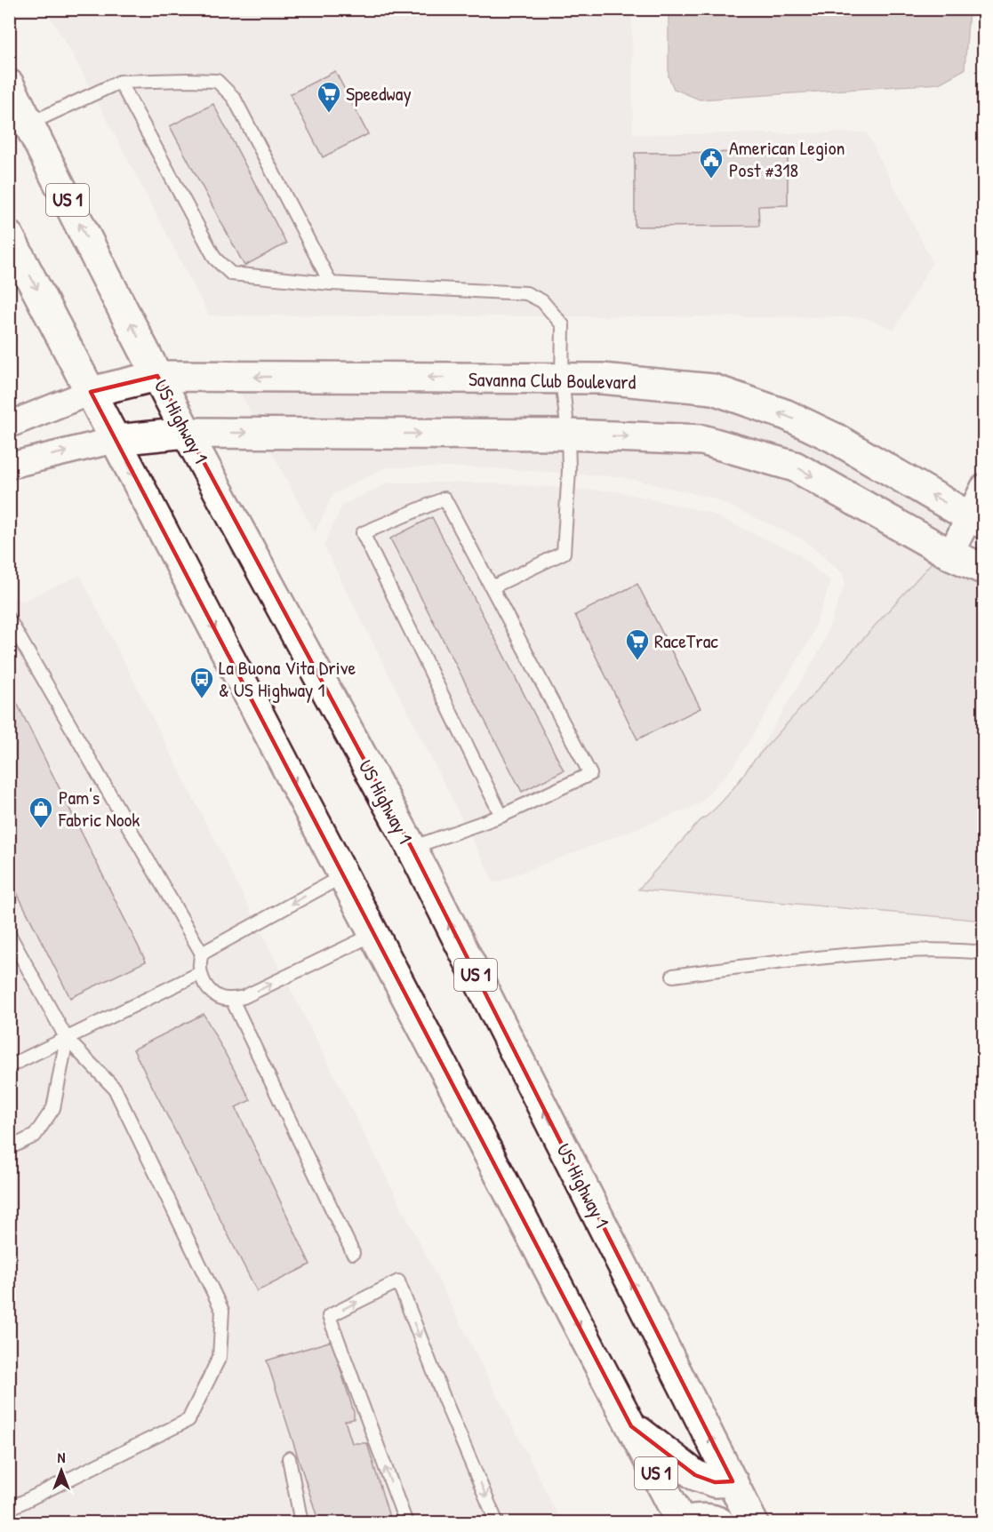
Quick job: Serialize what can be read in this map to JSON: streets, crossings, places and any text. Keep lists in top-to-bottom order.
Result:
{
  "streets": {
    "main road": ["US 1", "Savanna Club Boulevard", "US Highway 1"]
  },
  "crossings": [
    ["US 1", "Savanna Club Boulevard"],
    ["Savanna Club Boulevard", "US Highway 1"]
  ],
  "places": {
    "supermarket": ["Speedway", "RaceTrac"],
    "public building": ["American Legion Post #318"],
    "bus stop": ["La Buona Vita Drive & US Highway 1"],
    "shop": ["Pam's Fabric Nook"]
  },
  "north": "top"
}
